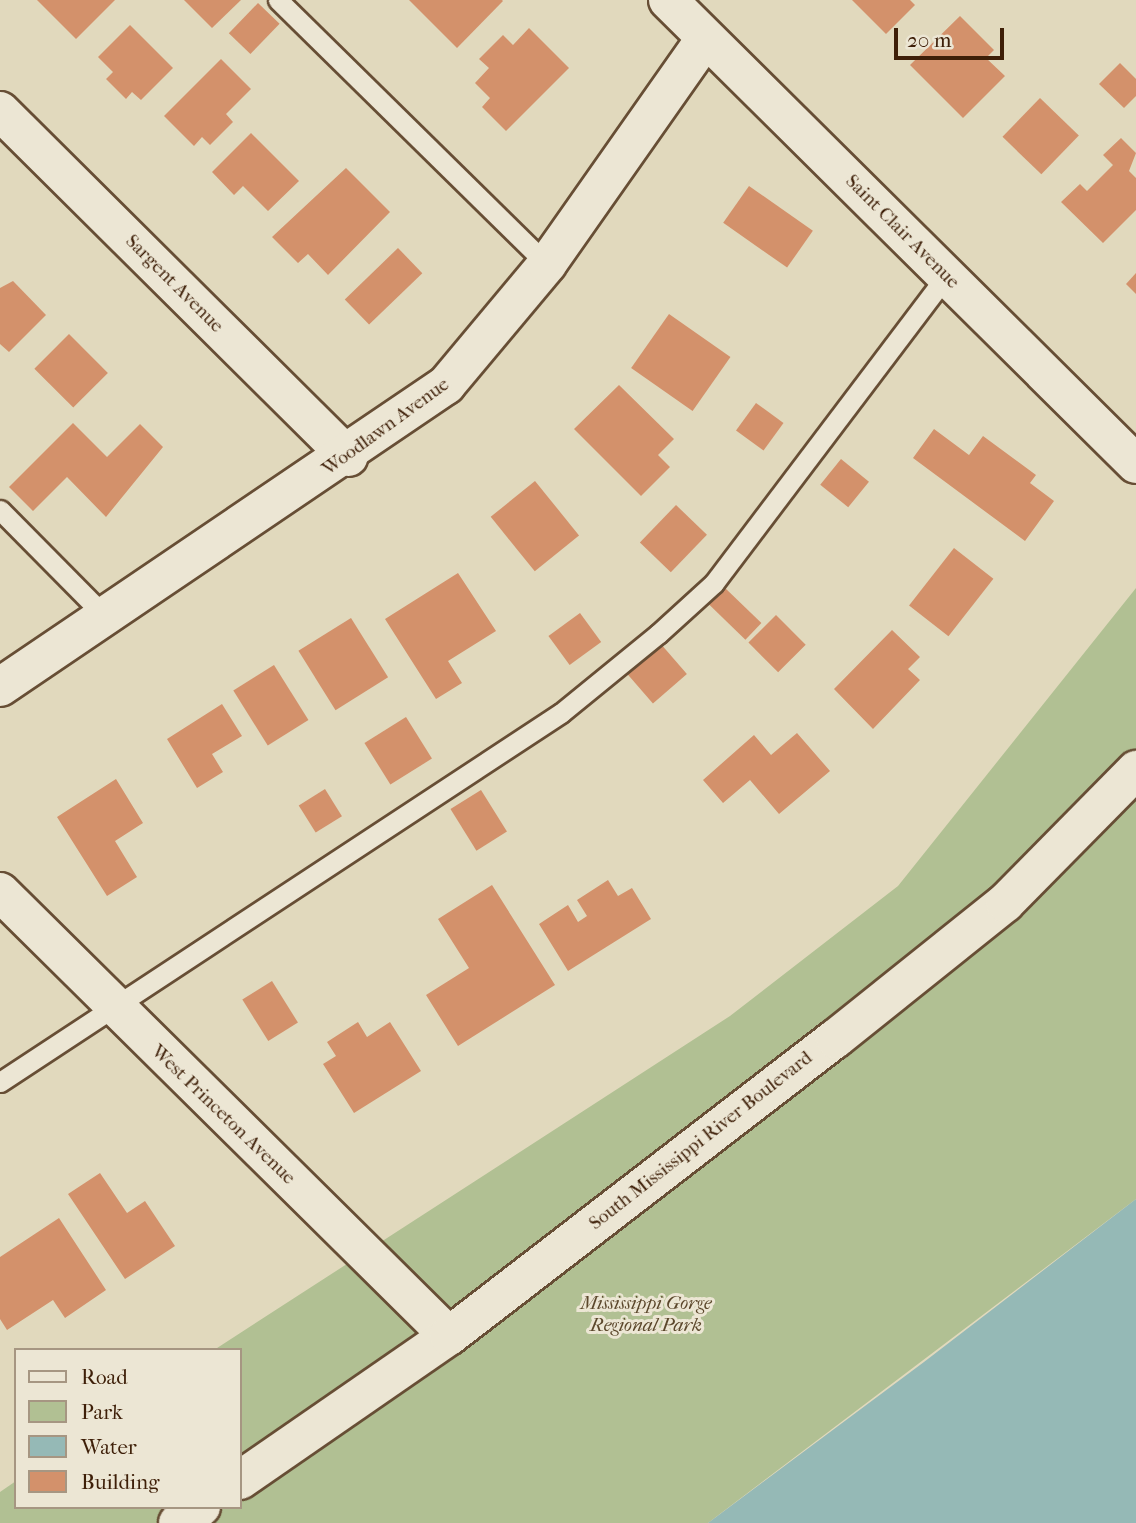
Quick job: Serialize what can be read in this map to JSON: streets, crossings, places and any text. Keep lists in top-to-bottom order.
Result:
{
  "streets": {
    "street": [
      "Saint Clair Avenue",
      "Sargent Avenue",
      "Woodlawn Avenue",
      "West Princeton Avenue",
      "South Mississippi River Boulevard"
    ]
  },
  "crossings": [
    ["Saint Clair Avenue", "Woodlawn Avenue"],
    ["Sargent Avenue", "Woodlawn Avenue"],
    ["West Princeton Avenue", "South Mississippi River Boulevard"]
  ],
  "parks": ["Mississippi Gorge Regional Park"],
  "legend": [
    "Road",
    "Park",
    "Water",
    "Building"
  ],
  "scale_bar": "20 m"
}
